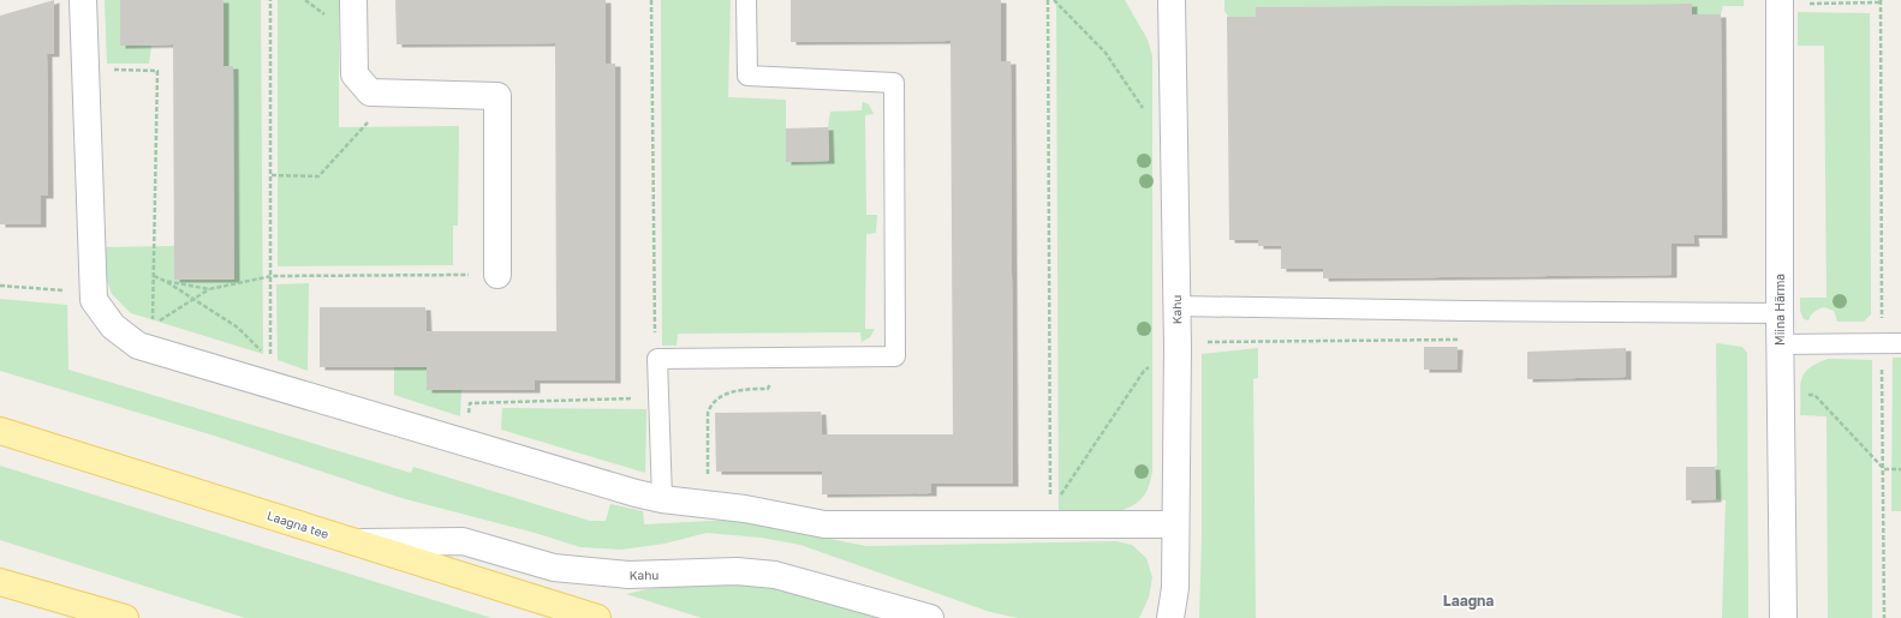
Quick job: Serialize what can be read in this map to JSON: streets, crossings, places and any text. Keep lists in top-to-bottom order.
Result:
{
  "streets": {
    "main road": ["Laagna tee"],
    "street": ["Kahu", "Miina Härma"]
  },
  "crossings": [
    ["Kahu", "Laagna tee"]
  ],
  "districts": ["Laagna"]
}
